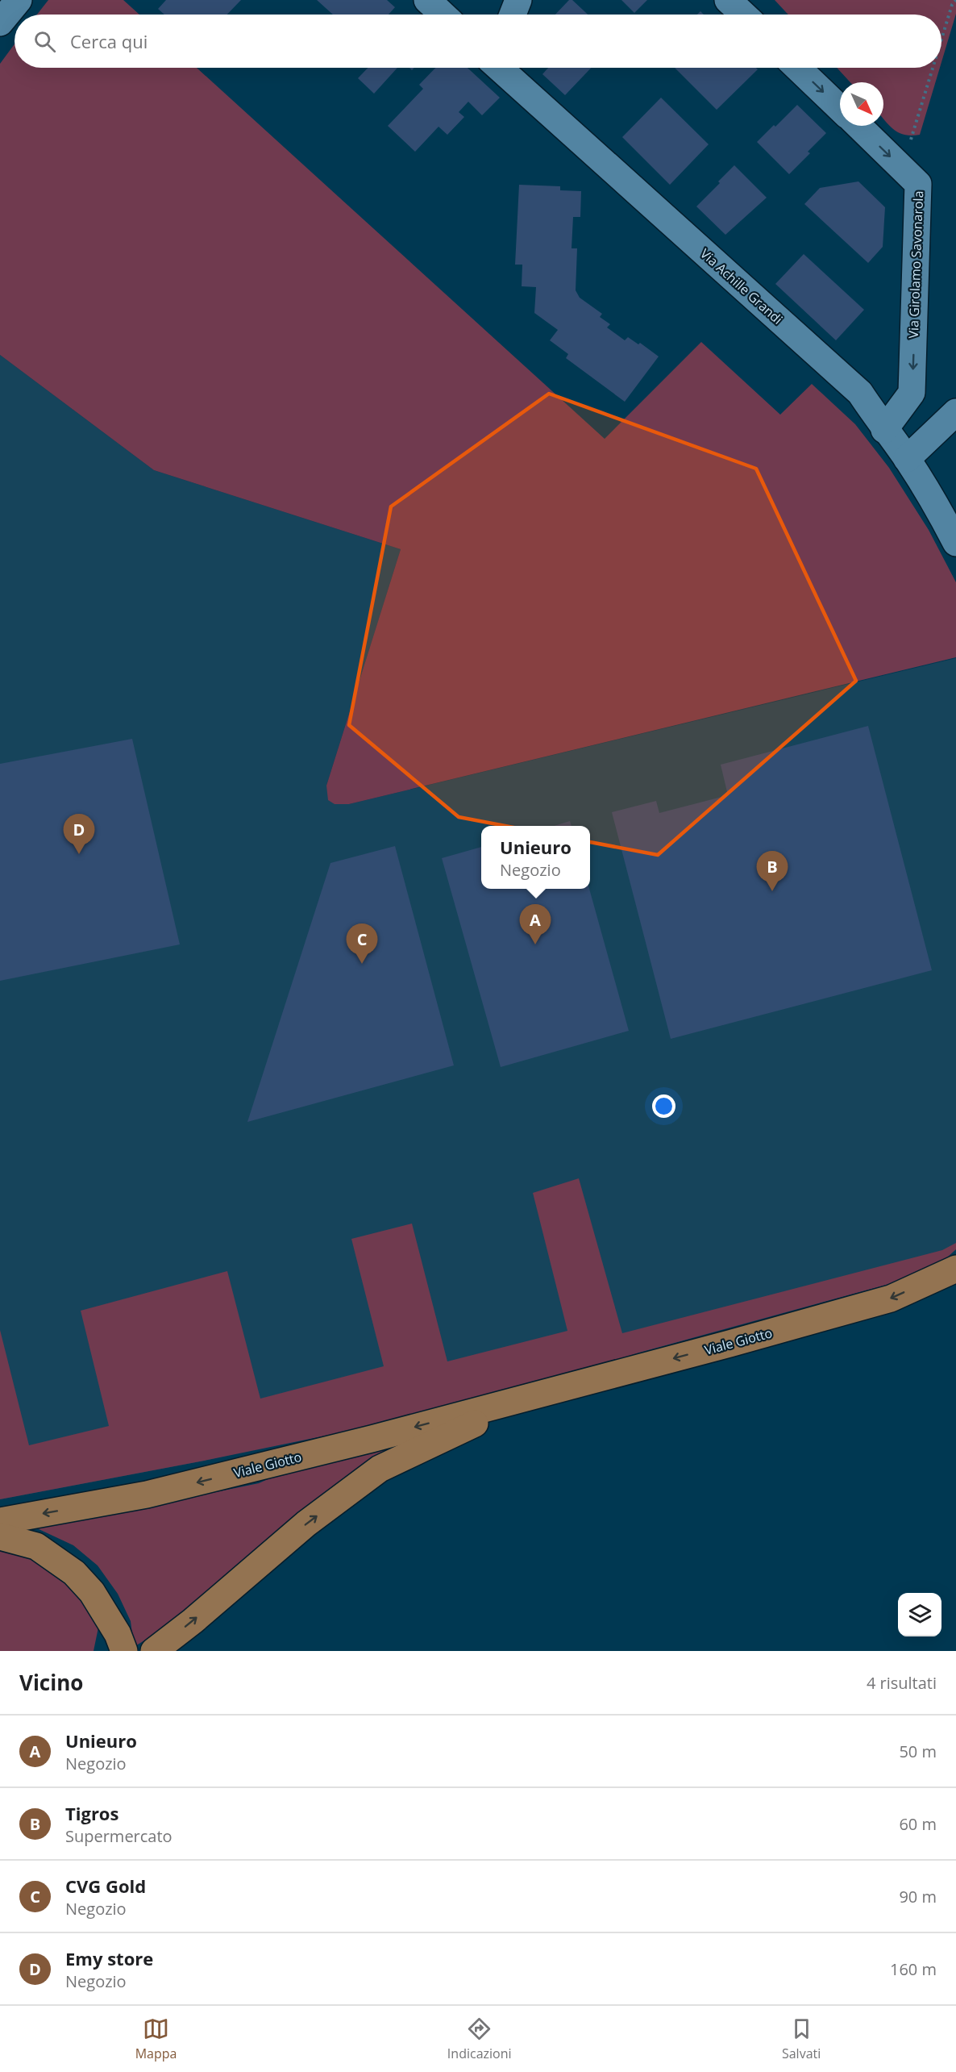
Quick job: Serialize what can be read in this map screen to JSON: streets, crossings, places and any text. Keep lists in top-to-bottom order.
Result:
{
  "streets": {
    "main road": ["Viale Giotto"],
    "street": ["Via Girolamo Savonarola", "Via Achille Grandi"]
  },
  "crossings": [
    ["Via Girolamo Savonarola", "Via Achille Grandi"]
  ],
  "one_way": ["Via Girolamo Savonarola"],
  "north": "bottom right",
  "page": {
    "search": "Cerca qui",
    "pins": [
      "D",
      "B",
      "A",
      "C"
    ],
    "popup": ["Unieuro", "Negozio"],
    "heading": ["Vicino", "4 risultati"],
    "list": [
      {
        "mark": "A",
        "name": "Unieuro",
        "note": "Negozio",
        "value": "50 m"
      },
      {
        "mark": "B",
        "name": "Tigros",
        "note": "Supermercato",
        "value": "60 m"
      },
      {
        "mark": "C",
        "name": "CVG Gold",
        "note": "Negozio",
        "value": "90 m"
      },
      {
        "mark": "D",
        "name": "Emy store",
        "note": "Negozio",
        "value": "160 m"
      }
    ],
    "nav": ["Mappa", "Indicazioni", "Salvati"]
  }
}
